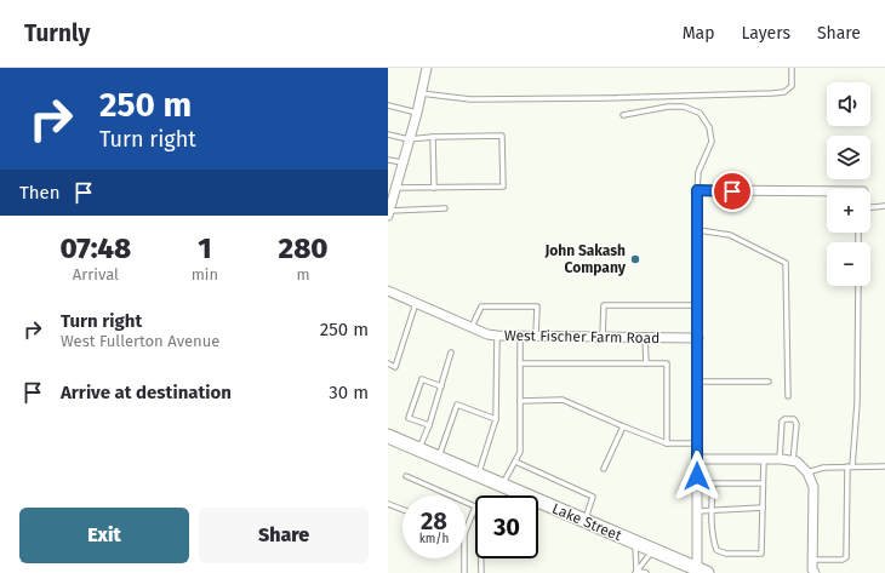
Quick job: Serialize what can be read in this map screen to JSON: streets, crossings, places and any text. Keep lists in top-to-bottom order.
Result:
{
  "streets": {
    "main road": ["Lake Street"],
    "street": ["West Fischer Farm Road"]
  },
  "places": ["John Sakash Company"],
  "page": {
    "header": "Turnly",
    "nav": ["Map", "Layers", "Share"],
    "turn": ["250 m", "Turn right"],
    "map_buttons": ["+", "−"],
    "then": "Then",
    "eta": [
      "07:48",
      "Arrival",
      "1",
      "min",
      "280",
      "m"
    ],
    "list": [
      {
        "name": "Turn right",
        "note": "West Fullerton Avenue",
        "value": "250 m"
      },
      {
        "name": "Arrive at destination",
        "value": "30 m"
      }
    ],
    "speed": "28 km/h",
    "limit": "30",
    "buttons": ["Exit", "Share"]
  }
}
